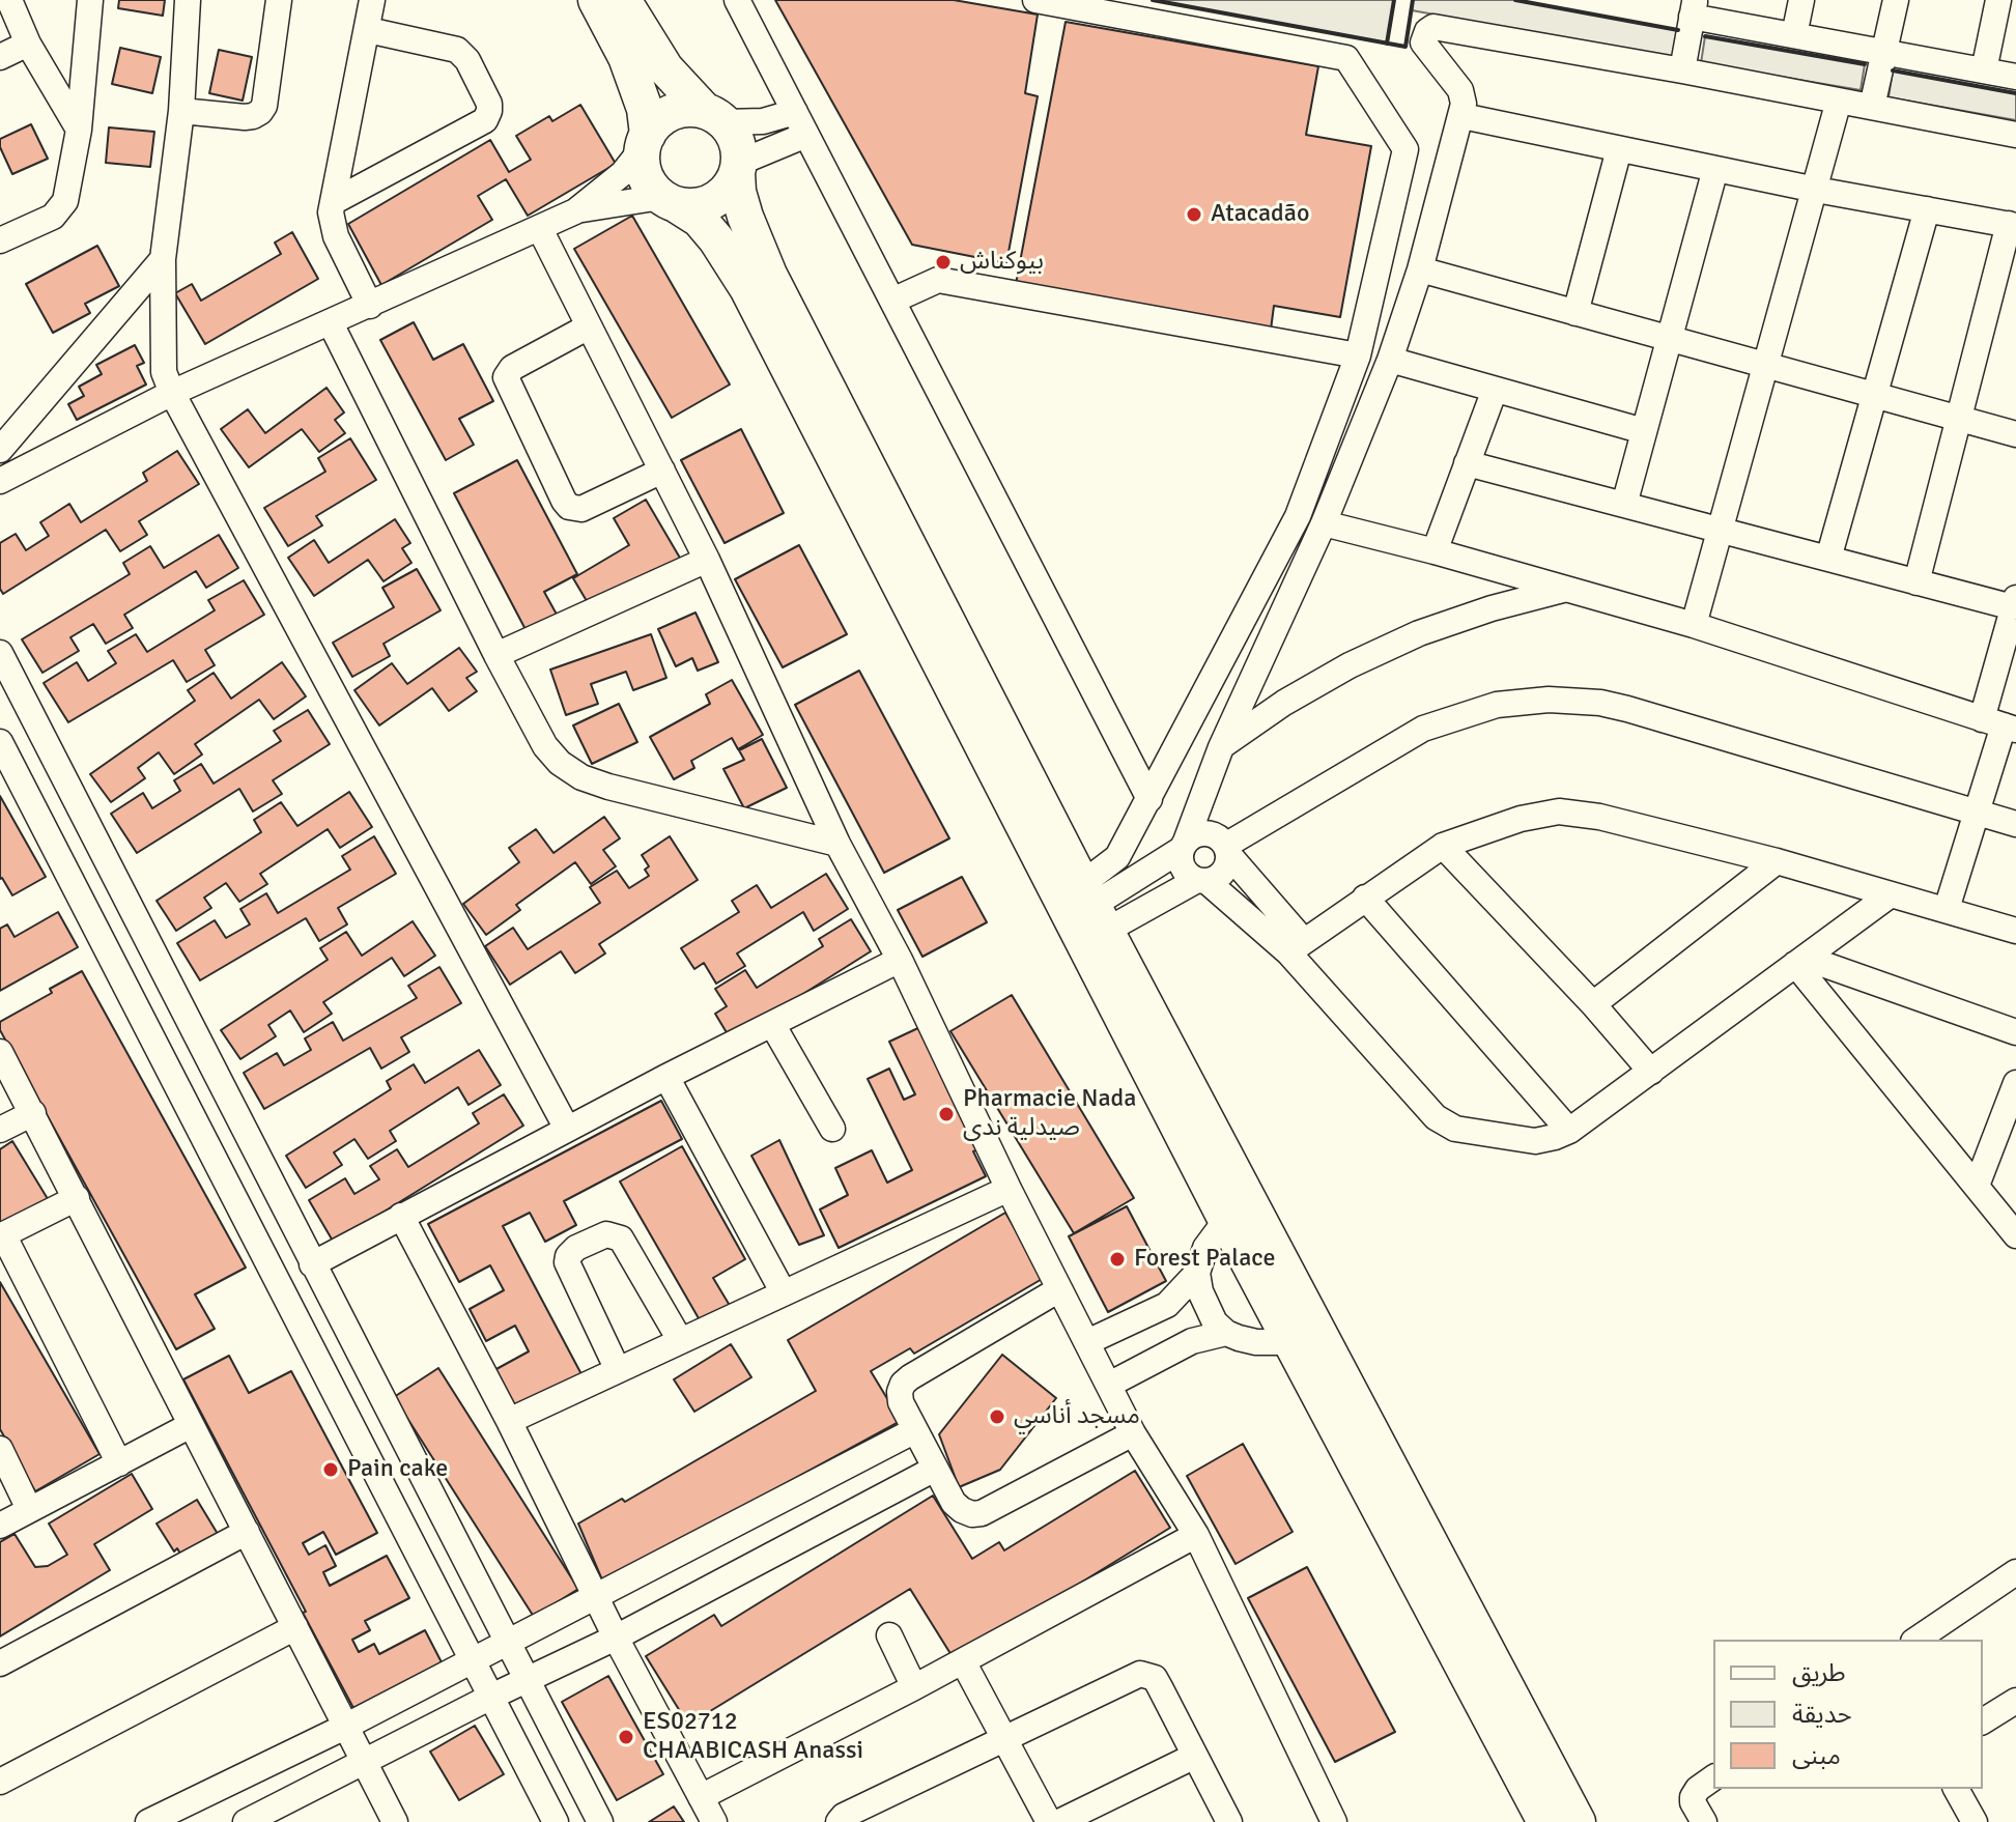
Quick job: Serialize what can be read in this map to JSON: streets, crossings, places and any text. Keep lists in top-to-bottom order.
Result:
{
  "places": [
    "Atacadão",
    "بيوكناش",
    "Pharmacie Nada صيدلية ندى",
    "Forest Palace",
    "مسجد أناسي",
    "Pain cake",
    "ES02712 CHAABICASH Anassi"
  ],
  "legend": ["طريق", "حديقة", "مبنى"]
}
